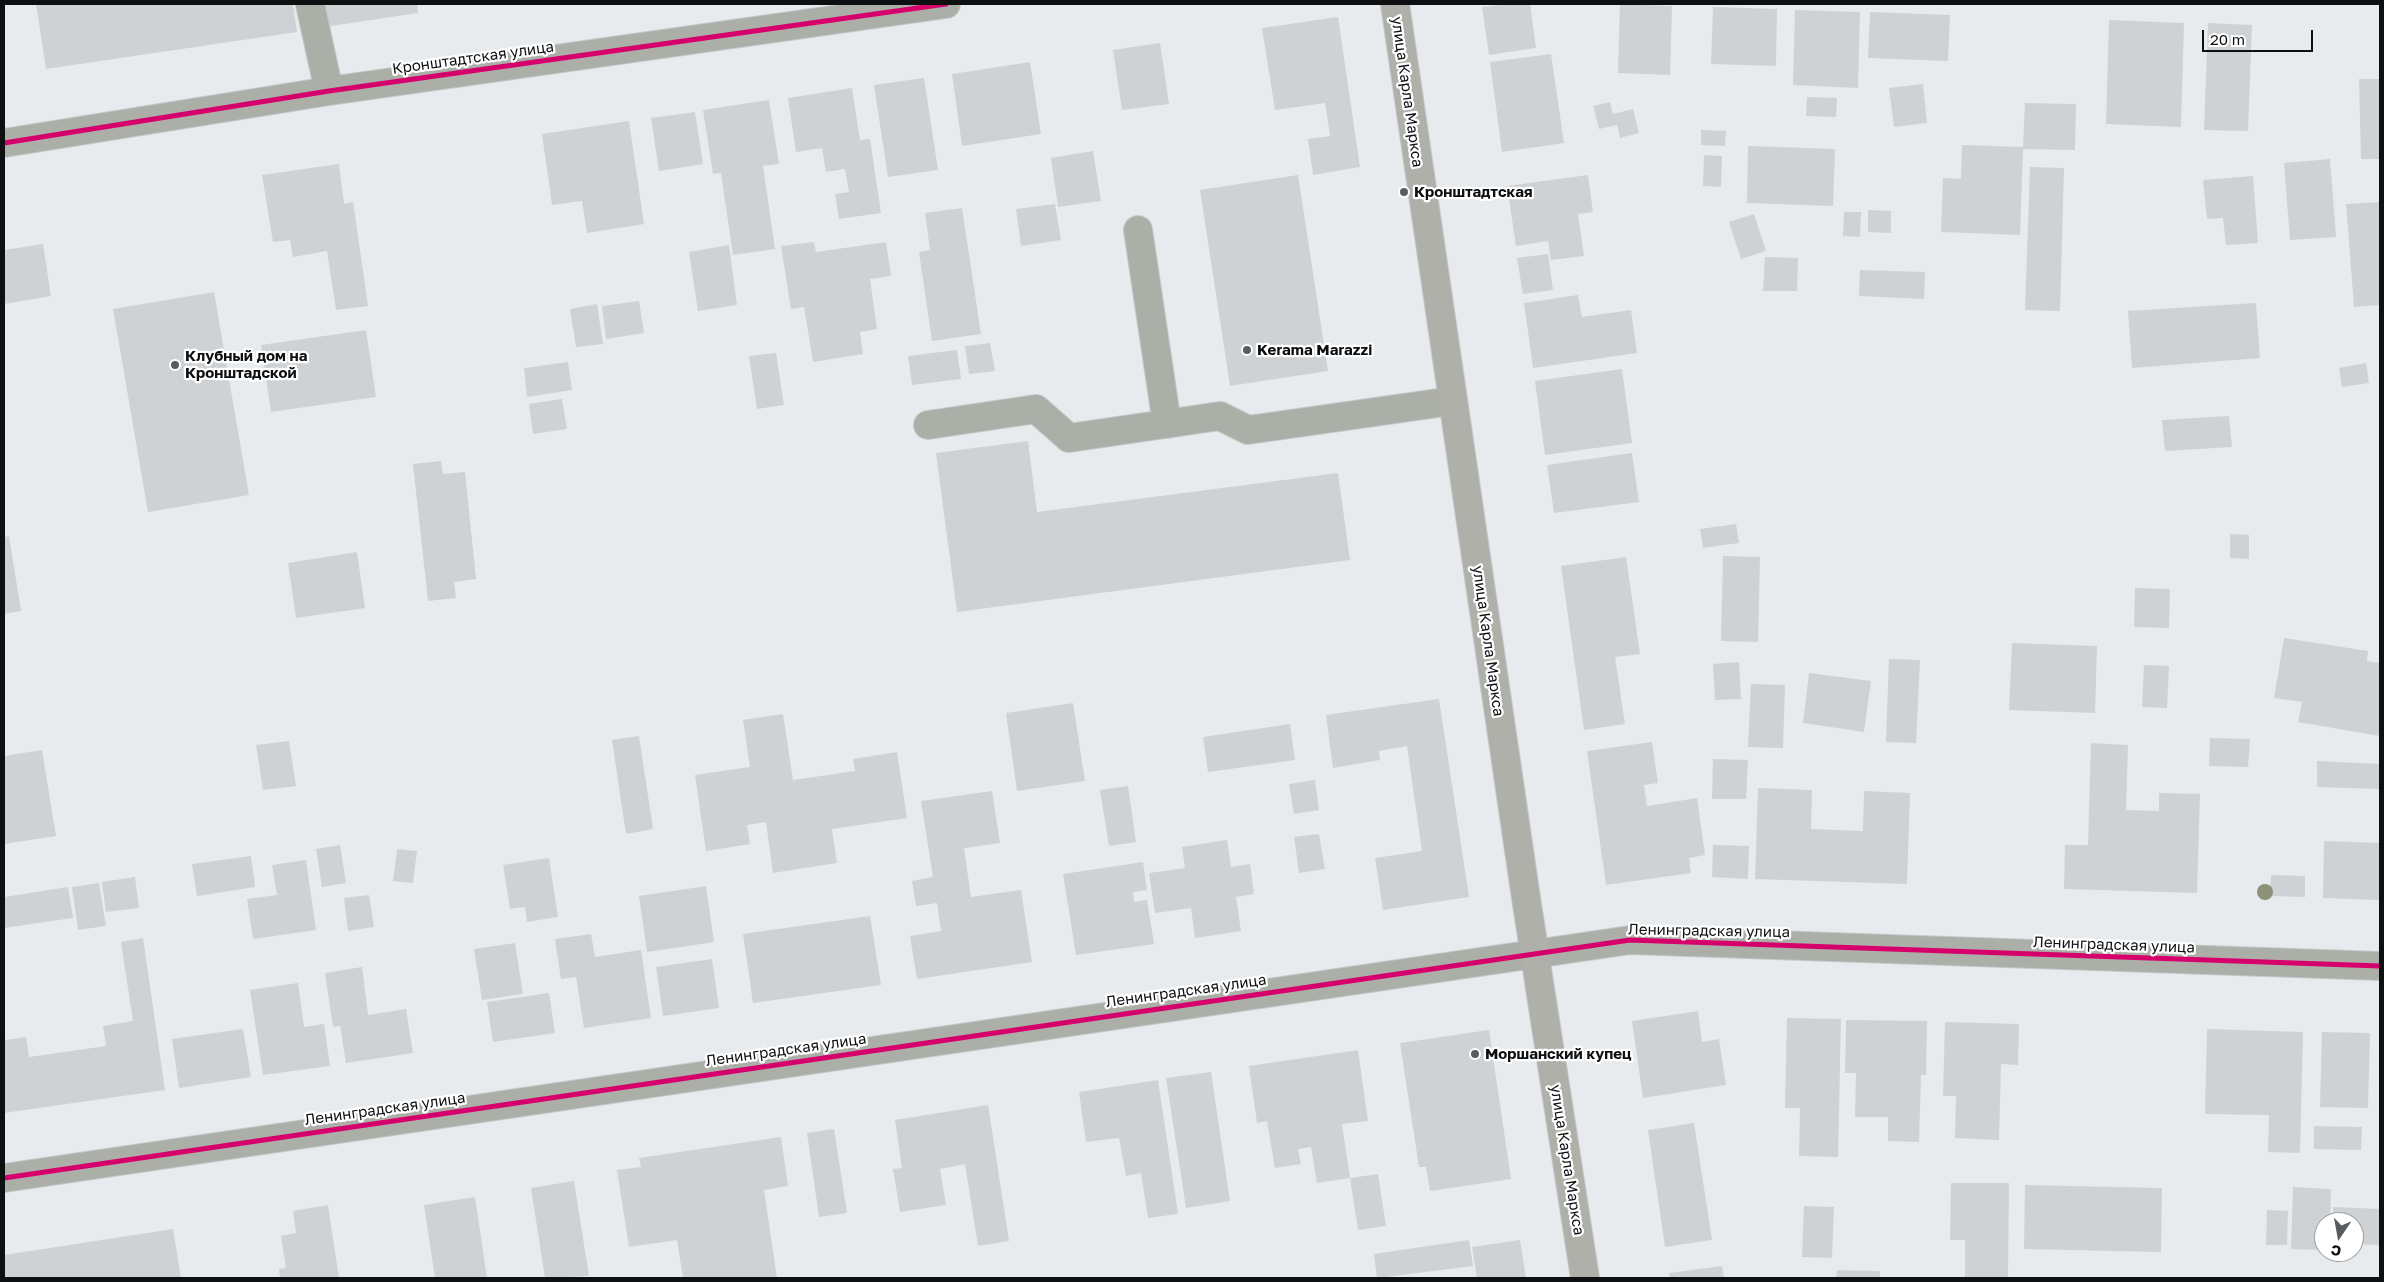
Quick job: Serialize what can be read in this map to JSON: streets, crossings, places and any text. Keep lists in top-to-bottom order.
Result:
{
  "streets": {
    "main road": ["улица Карла Маркса"],
    "street": ["Кронштадтская улица", "Ленинградская улица"]
  },
  "crossings": [
    ["улица Карла Маркса", "Ленинградская улица"]
  ],
  "places": [
    "Кронштадтская",
    "Kerama Marazzi",
    "Клубный дом на Кронштадской",
    "Моршанский купец"
  ],
  "scale_bar": "20 m",
  "north": "bottom"
}
